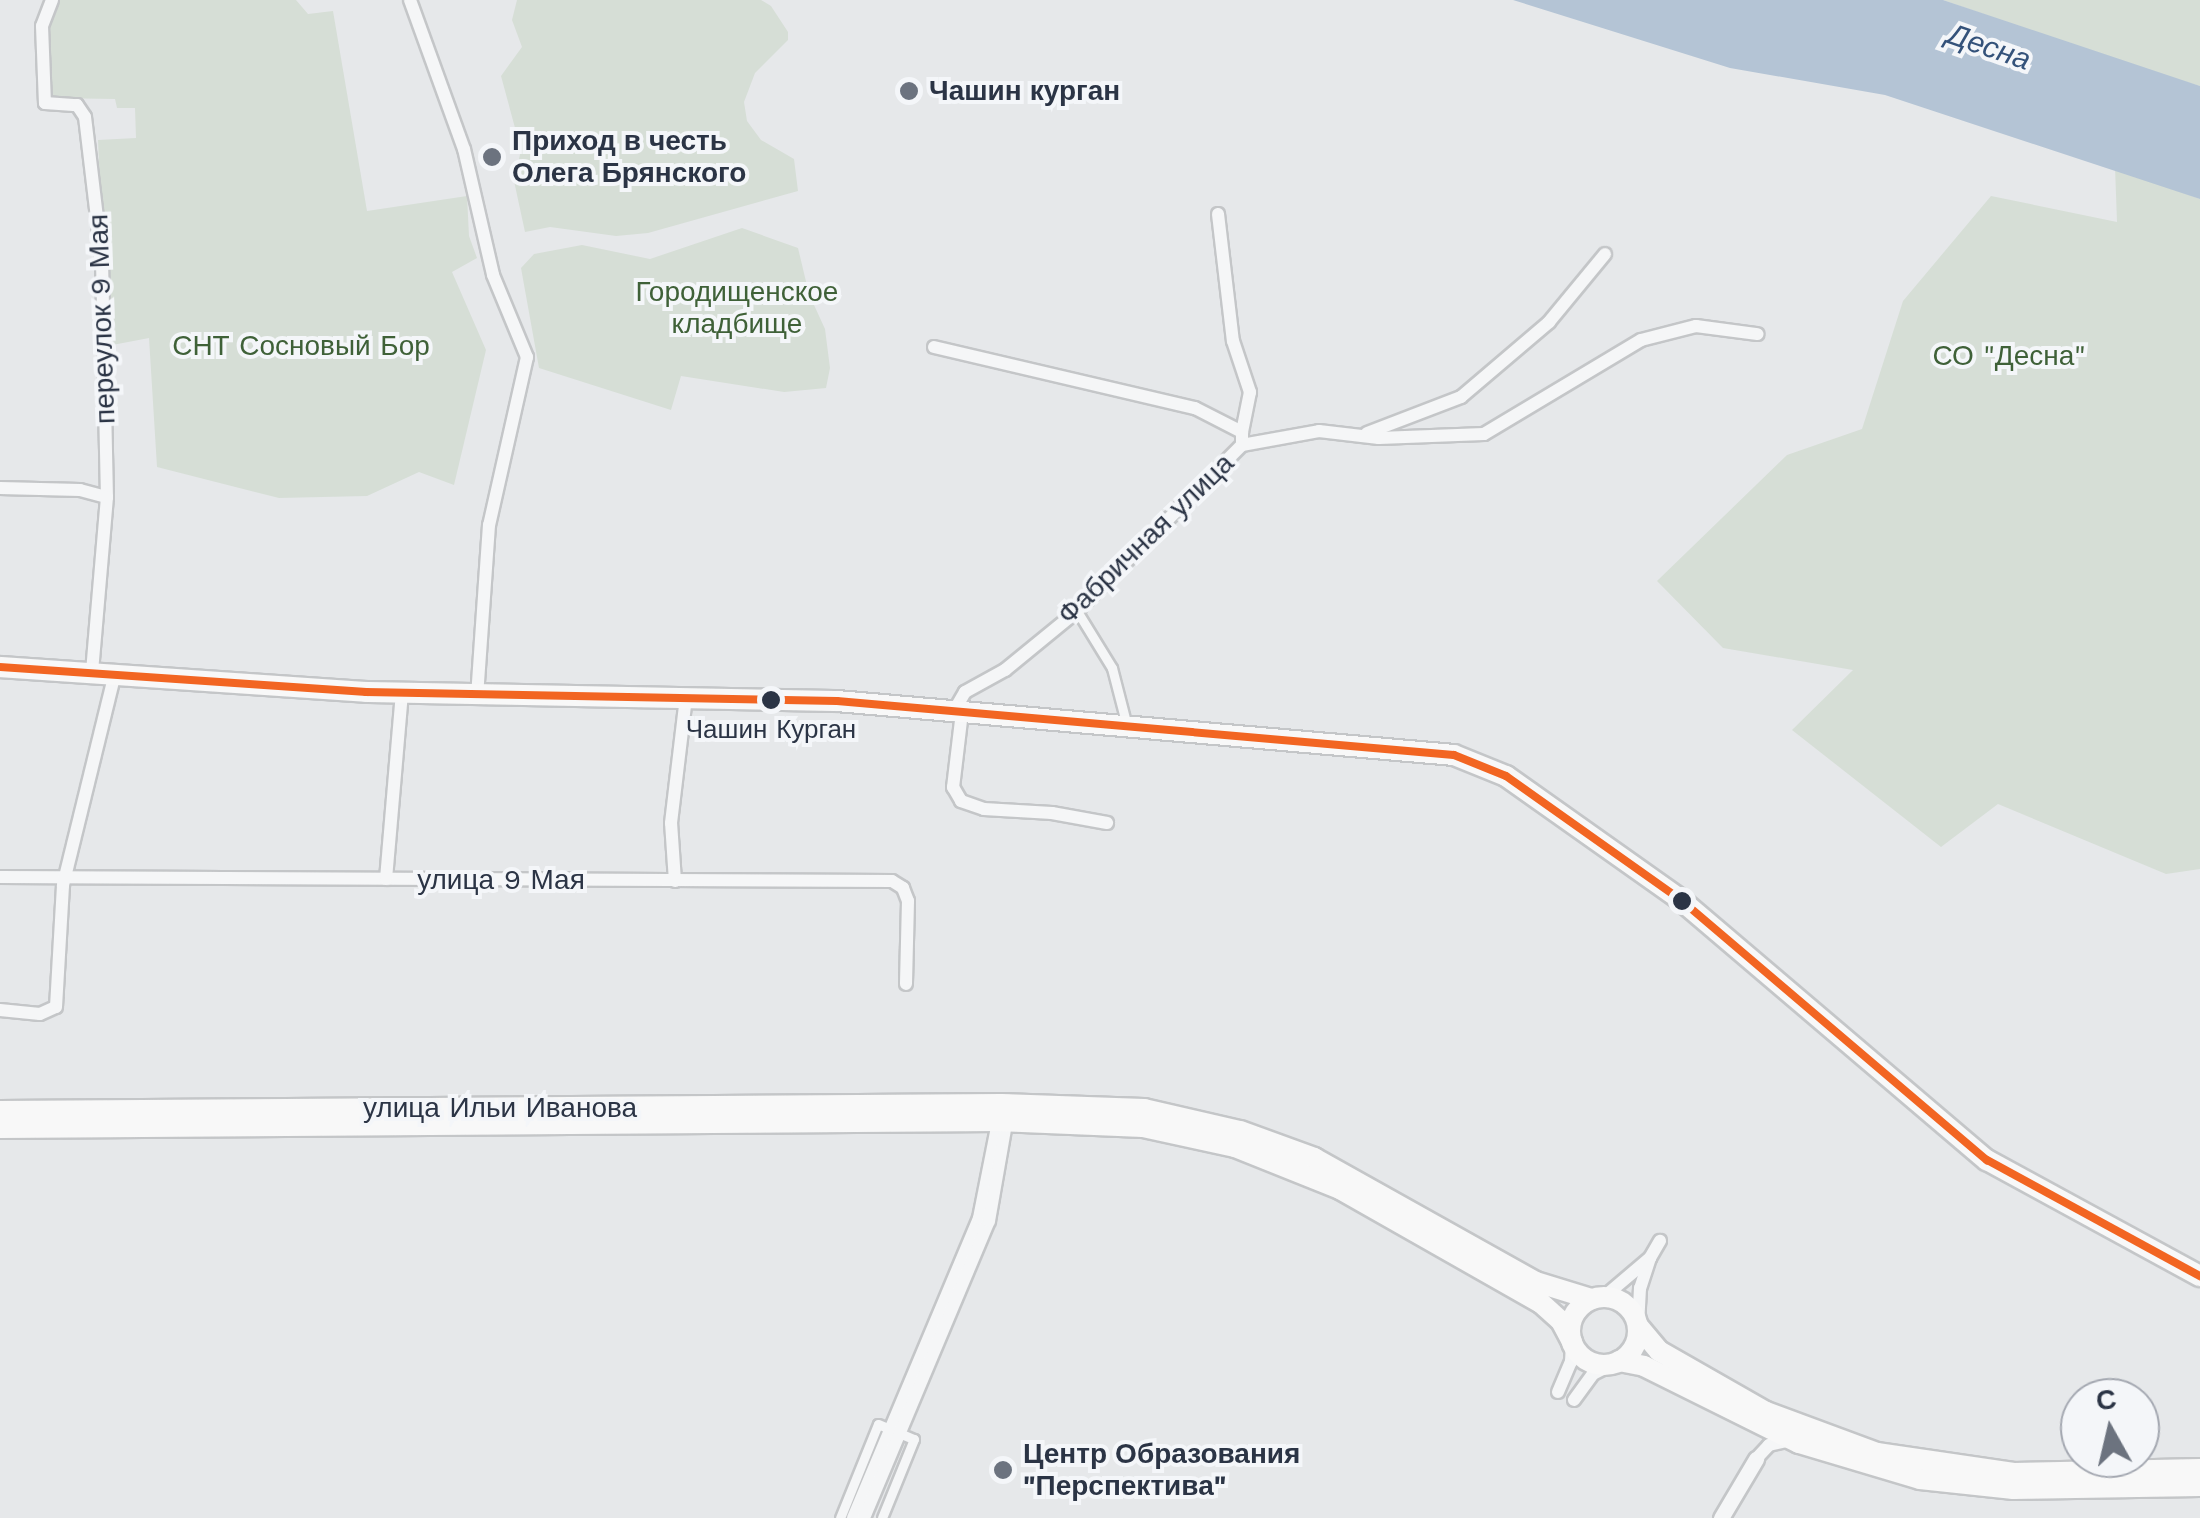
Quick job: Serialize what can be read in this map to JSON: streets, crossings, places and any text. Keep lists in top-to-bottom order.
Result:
{
  "streets": {
    "main road": ["улица Ильи Иванова"],
    "street": ["переулок 9 Мая", "Фабричная улица", "улица 9 Мая"]
  },
  "water": ["Десна"],
  "parks": ["Городищенское кладбище", "СНТ Сосновый Бор", "СО \"Десна\""],
  "places": [
    "Чашин курган",
    "Приход в честь Олега Брянского",
    "Чашин Курган",
    "Центр Образования \"Перспектива\""
  ],
  "north": "top"
}
